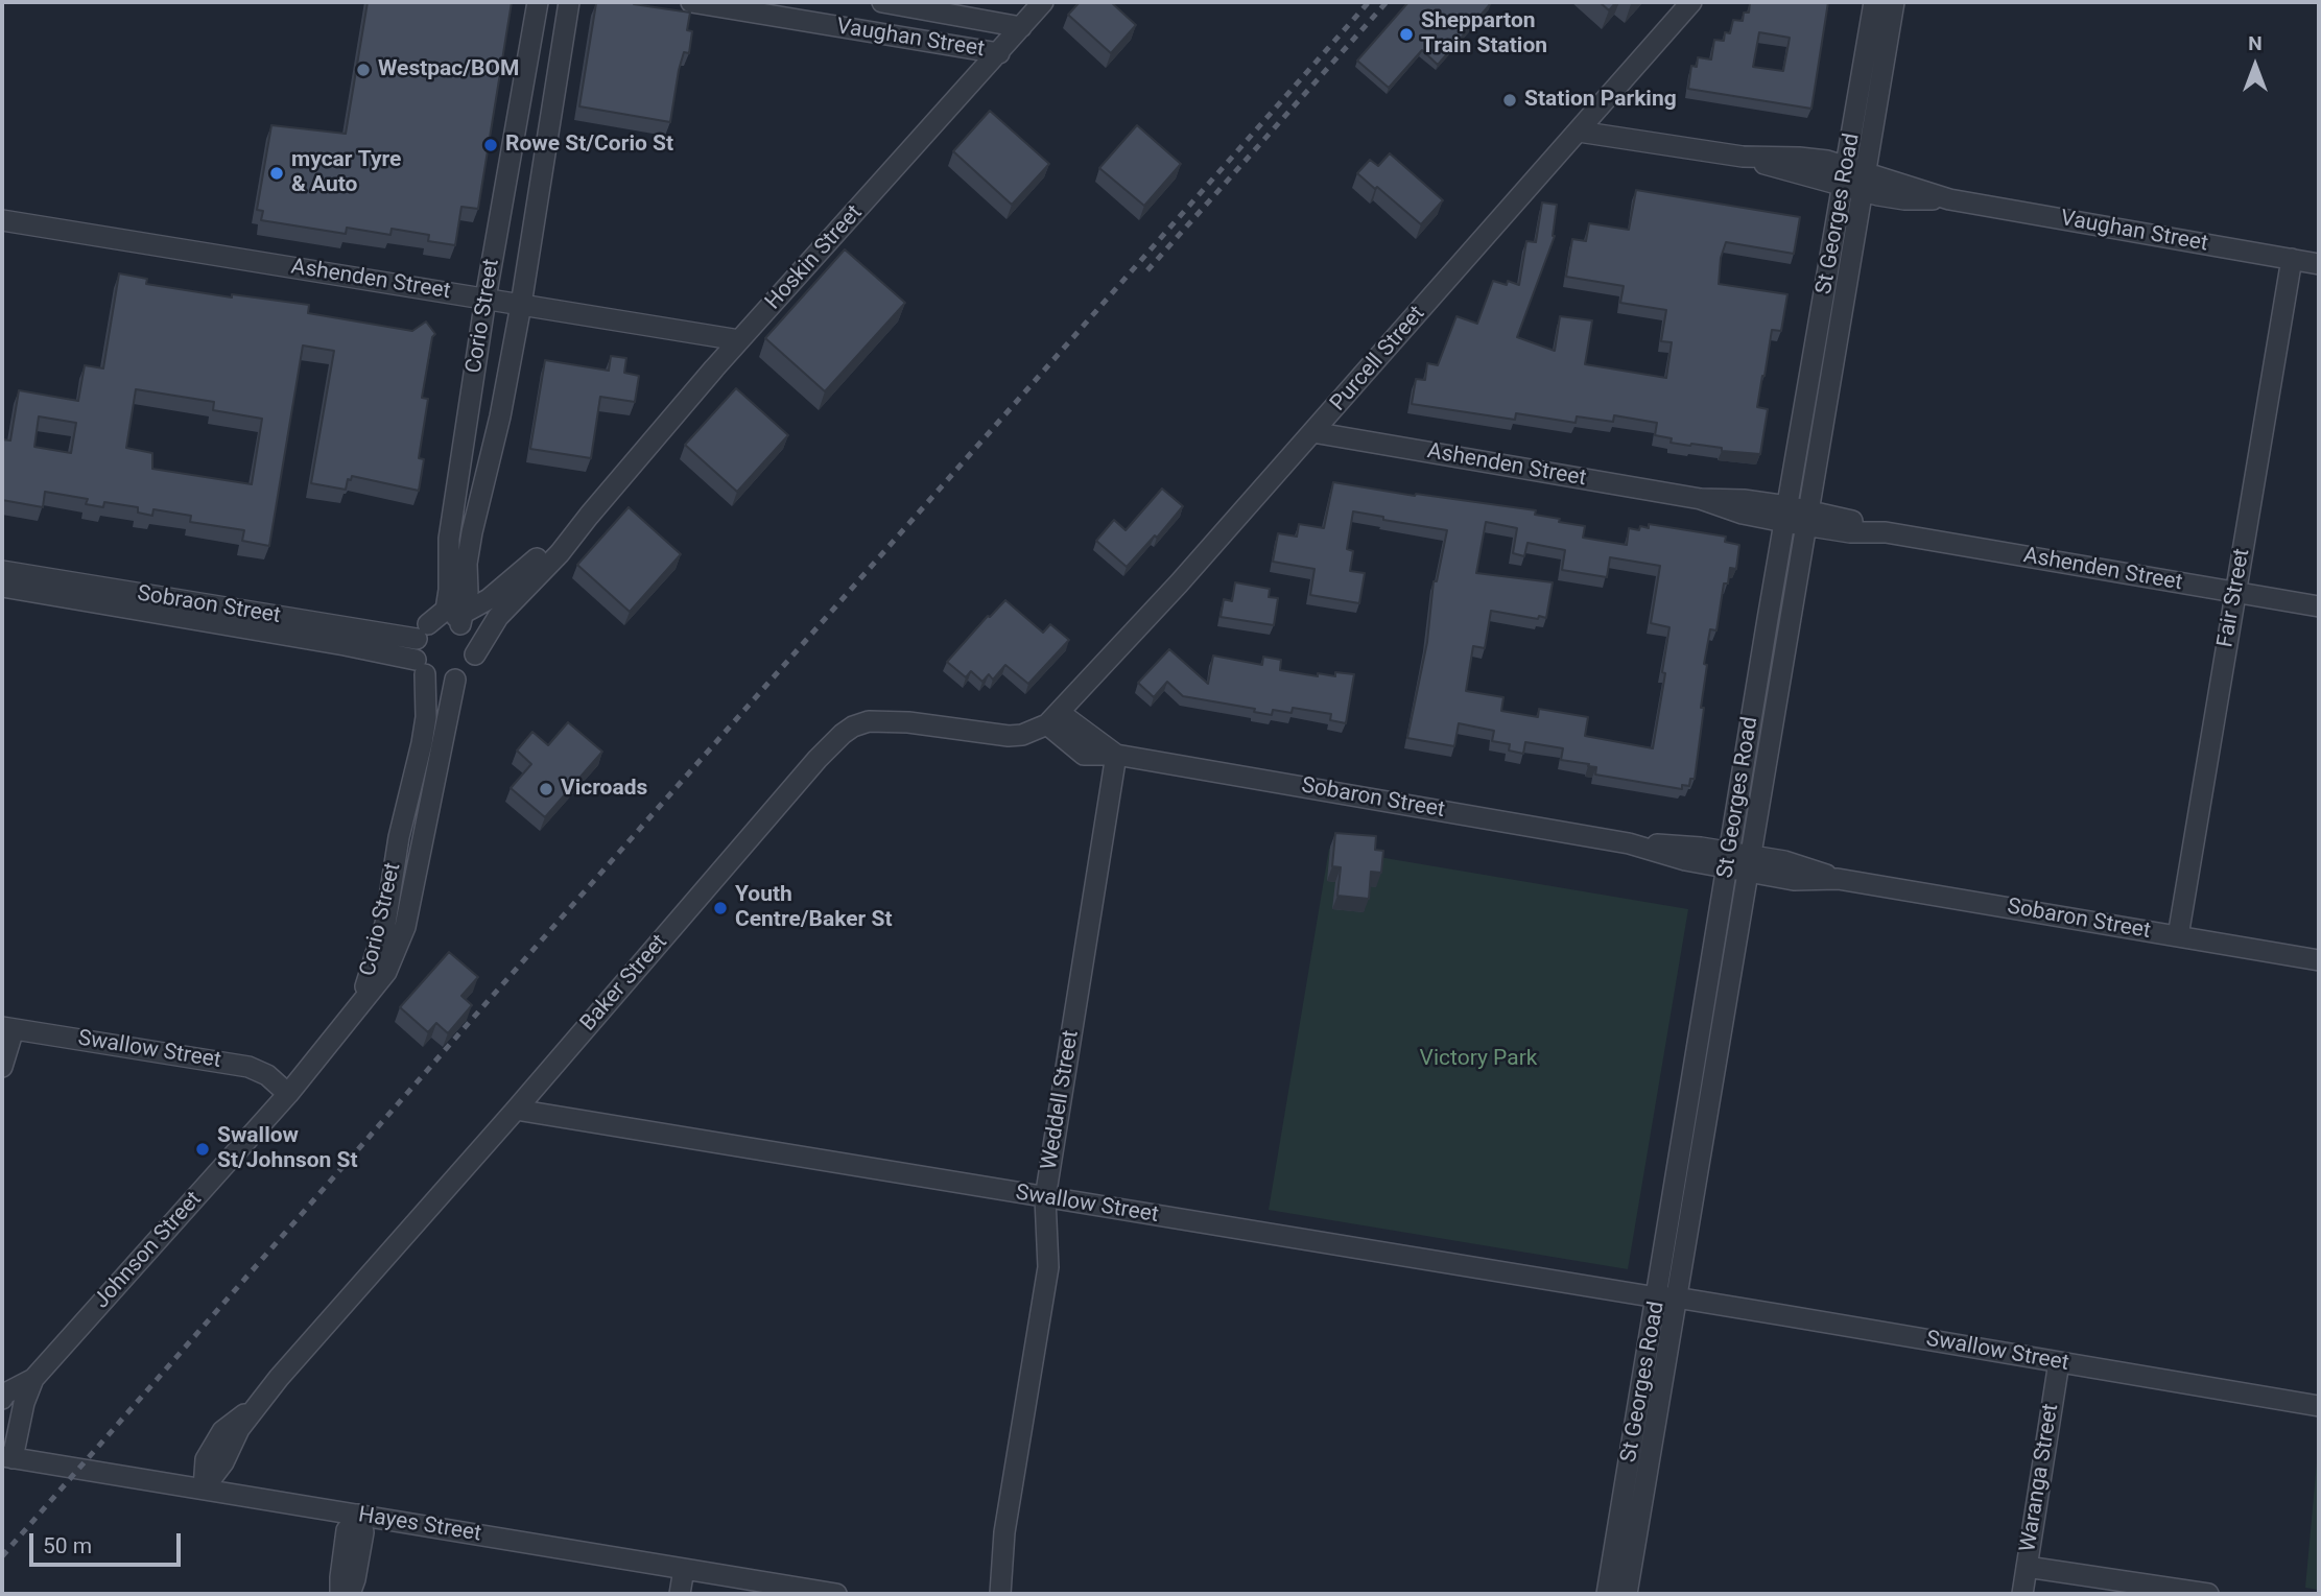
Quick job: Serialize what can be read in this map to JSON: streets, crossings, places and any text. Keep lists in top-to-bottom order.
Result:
{
  "streets": {
    "street": [
      "Vaughan Street",
      "St Georges Road",
      "Hoskin Street",
      "Ashenden Street",
      "Corio Street",
      "Purcell Street",
      "Fair Street",
      "Sobraon Street",
      "Sobaron Street",
      "Baker Street",
      "Swallow Street",
      "Weddell Street",
      "Johnson Street",
      "Waranga Street",
      "Hayes Street"
    ]
  },
  "crossings": [
    ["Vaughan Street", "St Georges Road"],
    ["Vaughan Street", "Hoskin Street"],
    ["Vaughan Street", "Purcell Street"],
    ["Vaughan Street", "Fair Street"],
    ["St Georges Road", "Ashenden Street"],
    ["St Georges Road", "Sobaron Street"],
    ["St Georges Road", "Swallow Street"],
    ["Hoskin Street", "Ashenden Street"],
    ["Hoskin Street", "Corio Street"],
    ["Hoskin Street", "Sobraon Street"],
    ["Ashenden Street", "Corio Street"],
    ["Ashenden Street", "Purcell Street"],
    ["Ashenden Street", "Fair Street"],
    ["Corio Street", "Sobraon Street"],
    ["Corio Street", "Johnson Street"],
    ["Purcell Street", "Sobaron Street"],
    ["Purcell Street", "Baker Street"],
    ["Fair Street", "Sobaron Street"],
    ["Sobaron Street", "Baker Street"],
    ["Sobaron Street", "Weddell Street"],
    ["Baker Street", "Swallow Street"],
    ["Baker Street", "Hayes Street"],
    ["Swallow Street", "Weddell Street"],
    ["Swallow Street", "Johnson Street"],
    ["Swallow Street", "Waranga Street"],
    ["Johnson Street", "Hayes Street"]
  ],
  "parks": ["Victory Park"],
  "places": [
    "Shepparton Train Station",
    "Westpac/BOM",
    "Station Parking",
    "Rowe St/Corio St",
    "mycar Tyre & Auto",
    "Vicroads",
    "Youth Centre/Baker St",
    "Swallow St/Johnson St"
  ],
  "scale_bar": "50 m",
  "north": "top"
}
